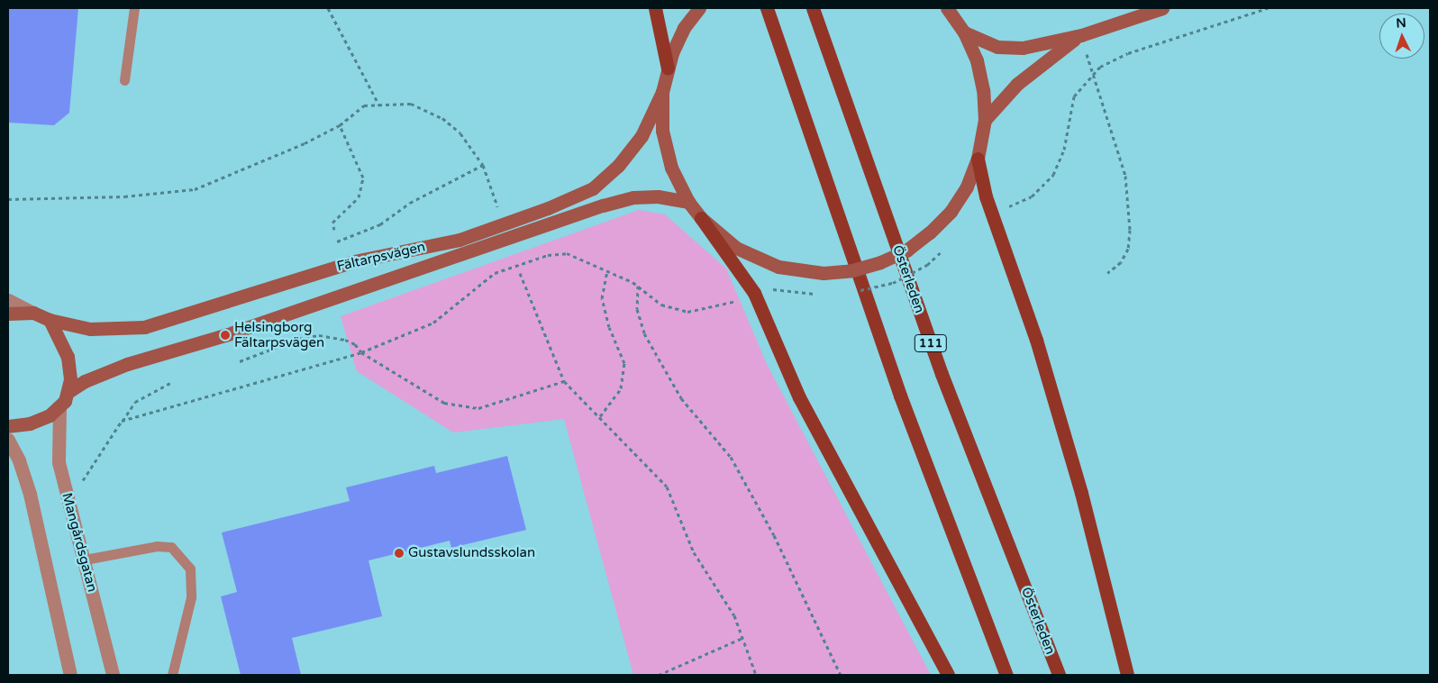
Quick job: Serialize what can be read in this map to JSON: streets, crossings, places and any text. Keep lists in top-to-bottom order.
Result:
{
  "streets": {
    "main road": ["Fältarpsvägen", "Österleden", "111"],
    "street": ["Mangårdsgatan"]
  },
  "places": ["Helsingborg Fältarpsvägen", "Gustavslundsskolan"],
  "north": "top"
}
